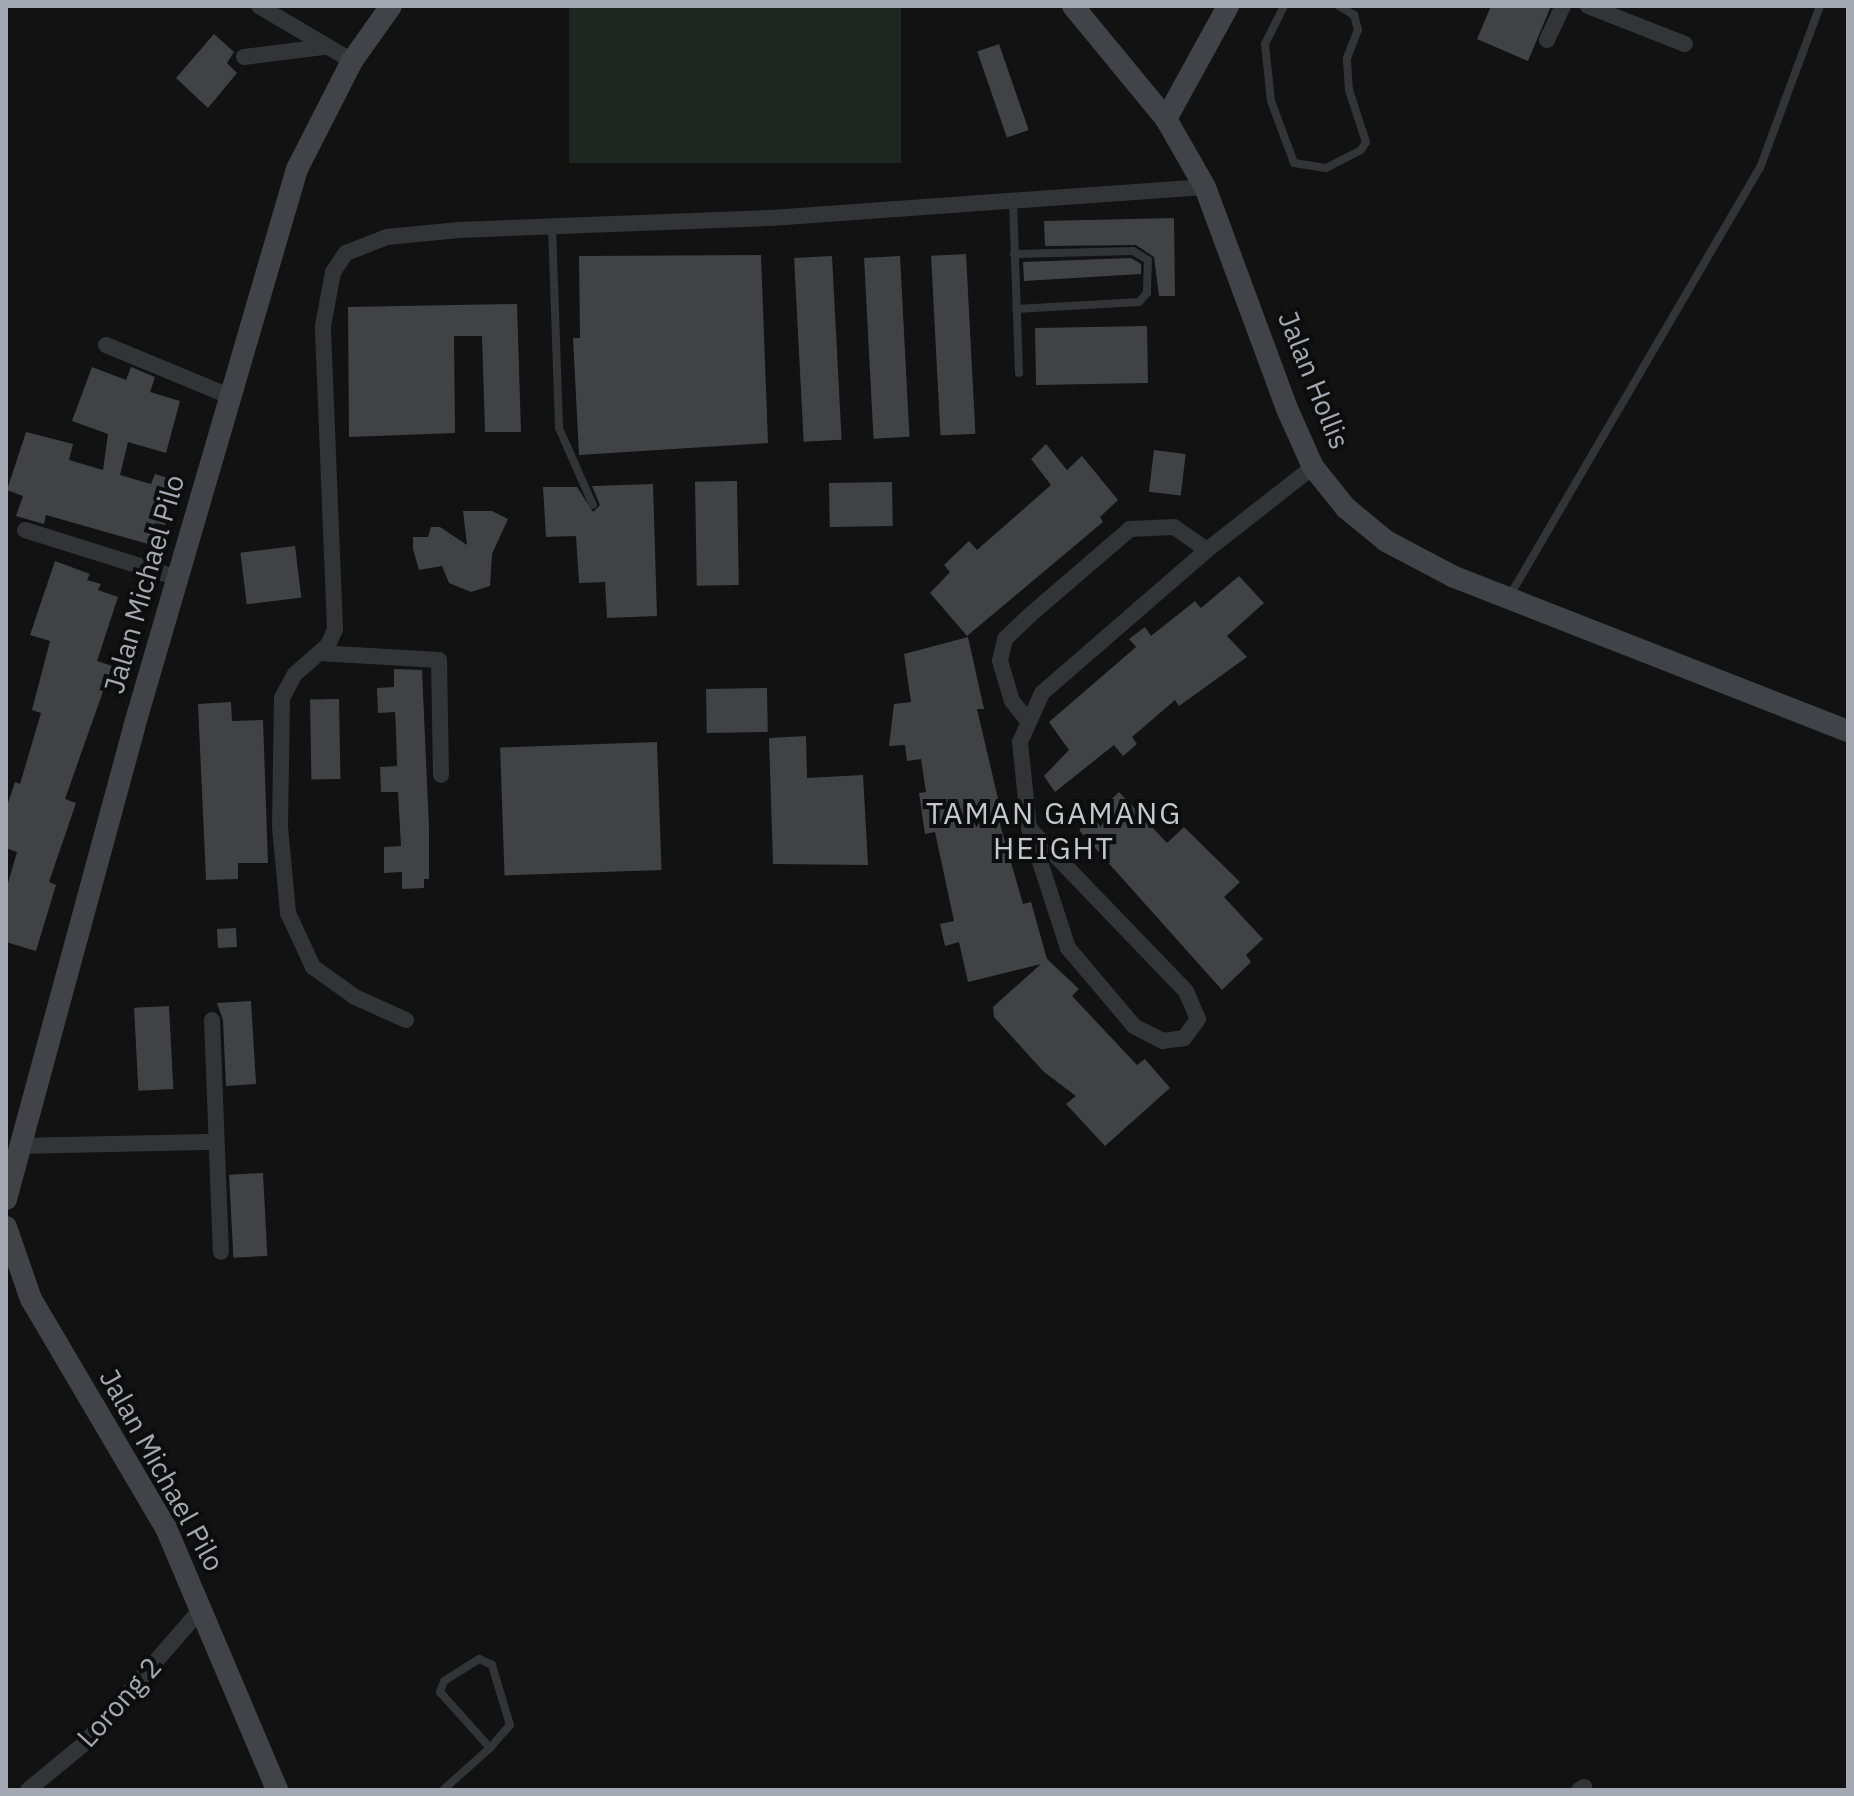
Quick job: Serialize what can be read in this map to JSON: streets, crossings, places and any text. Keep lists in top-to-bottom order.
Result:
{
  "streets": {
    "street": ["Jalan Hollis", "Jalan Michael Pilo", "Lorong 2"]
  },
  "crossings": [
    ["Jalan Michael Pilo", "Lorong 2"]
  ],
  "districts": ["TAMAN GAMANG HEIGHT"]
}
